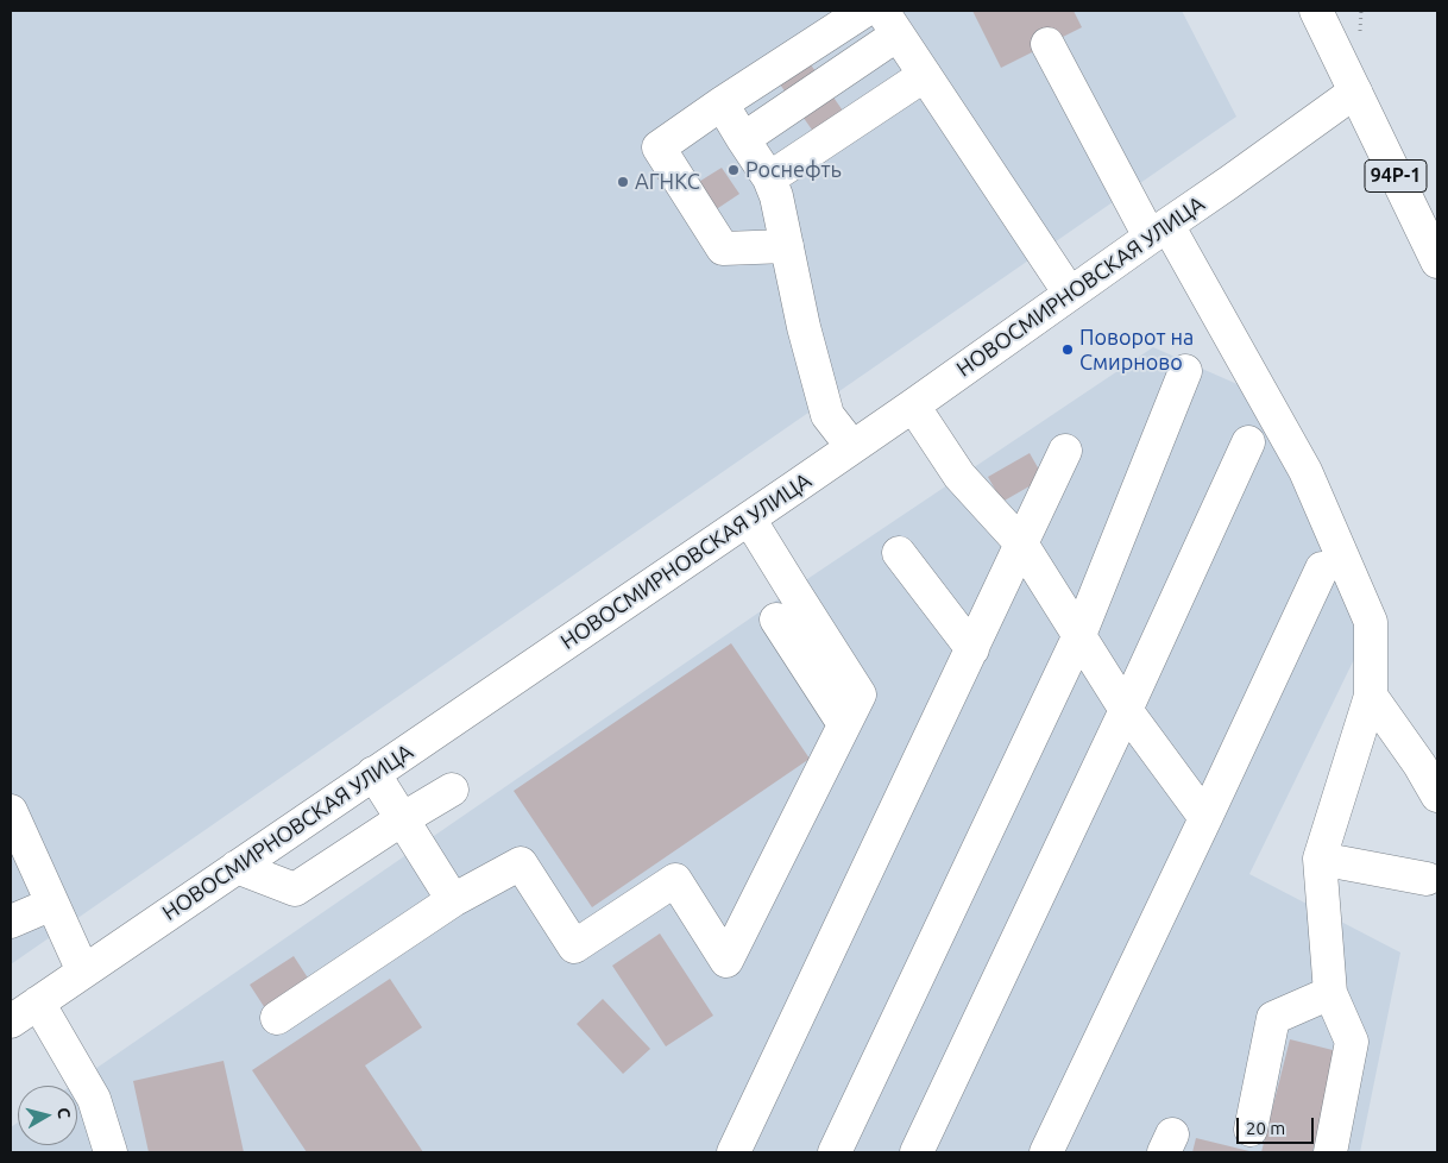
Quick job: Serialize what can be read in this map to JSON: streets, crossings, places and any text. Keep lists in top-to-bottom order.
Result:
{
  "streets": {
    "street": ["94Р-1", "НОВОСМИРНОВСКАЯ УЛИЦА"]
  },
  "crossings": [
    ["94Р-1", "НОВОСМИРНОВСКАЯ УЛИЦА"]
  ],
  "places": ["Роснефть", "АГНКС", "Поворот на Смирново"],
  "scale_bar": "20 m",
  "north": "right"
}
